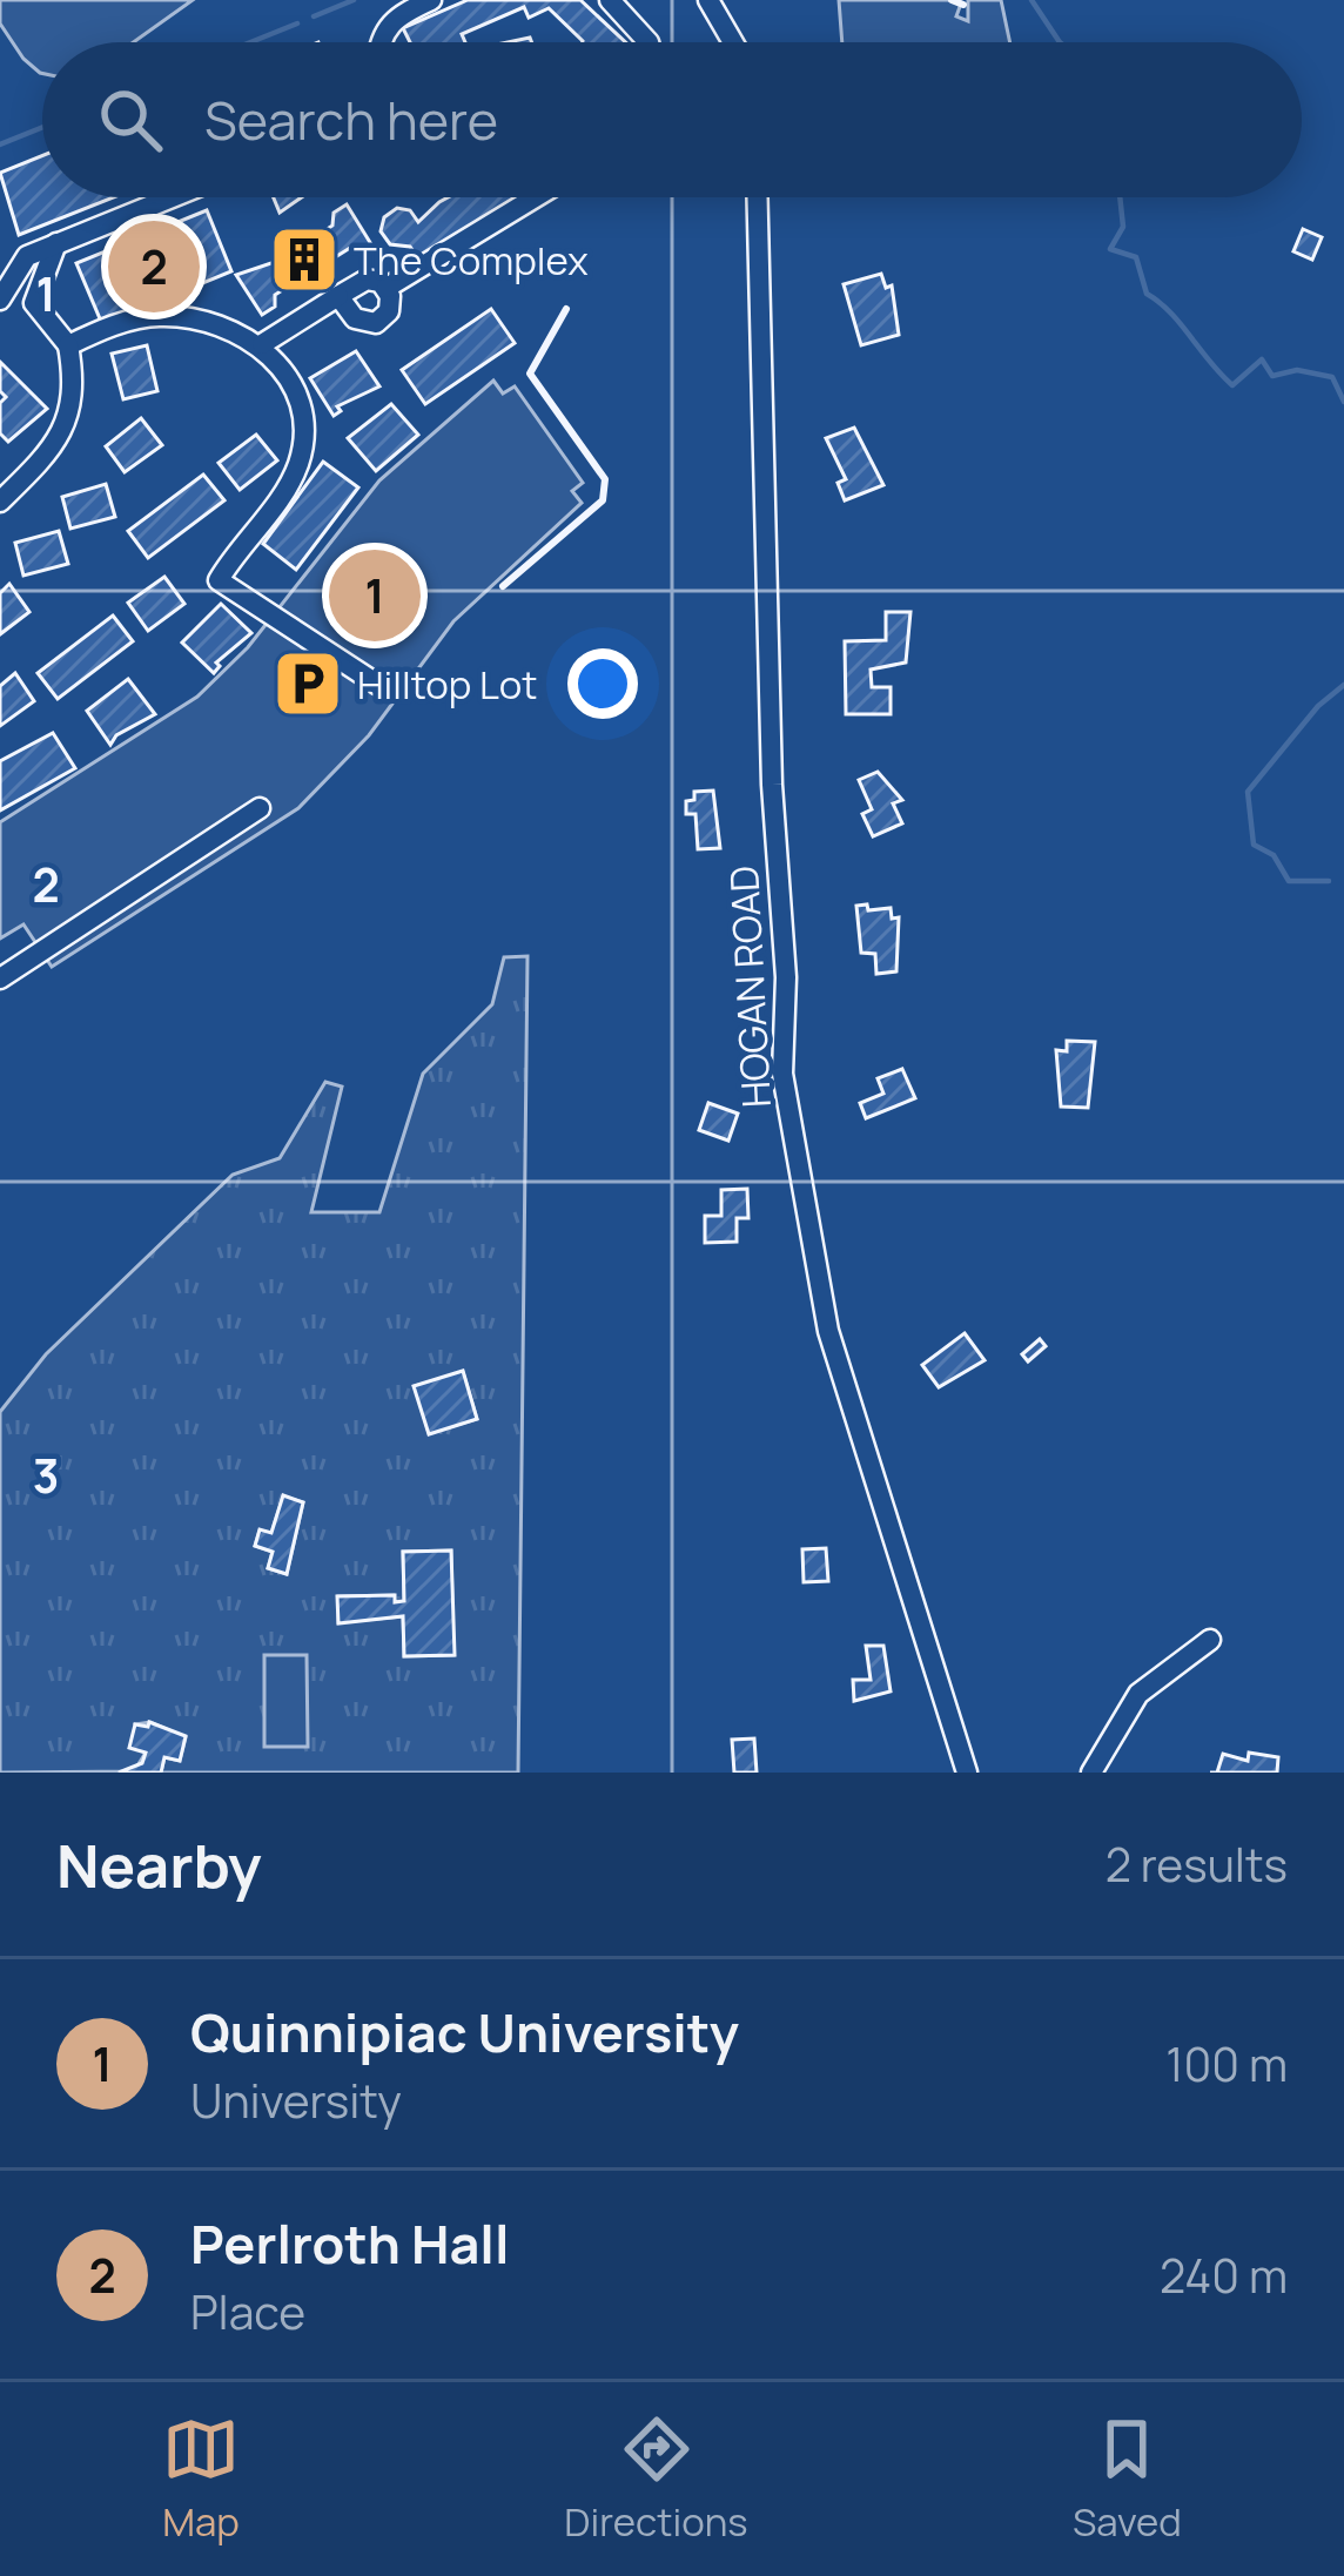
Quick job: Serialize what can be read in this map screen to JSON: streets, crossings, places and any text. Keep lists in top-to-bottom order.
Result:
{
  "streets": {
    "street": ["HOGAN ROAD"]
  },
  "places": {
    "building": ["The Complex"],
    "parking": ["Hilltop Lot"]
  },
  "page": {
    "search": "Search here",
    "pins": ["2", "1"],
    "heading": ["Nearby", "2 results"],
    "list": [
      {
        "mark": "1",
        "name": "Quinnipiac University",
        "note": "University",
        "value": "100 m"
      },
      {
        "mark": "2",
        "name": "Perlroth Hall",
        "note": "Place",
        "value": "240 m"
      }
    ],
    "nav": ["Map", "Directions", "Saved"]
  },
  "grid": {
    "rows": ["1", "2", "3"]
  }
}
